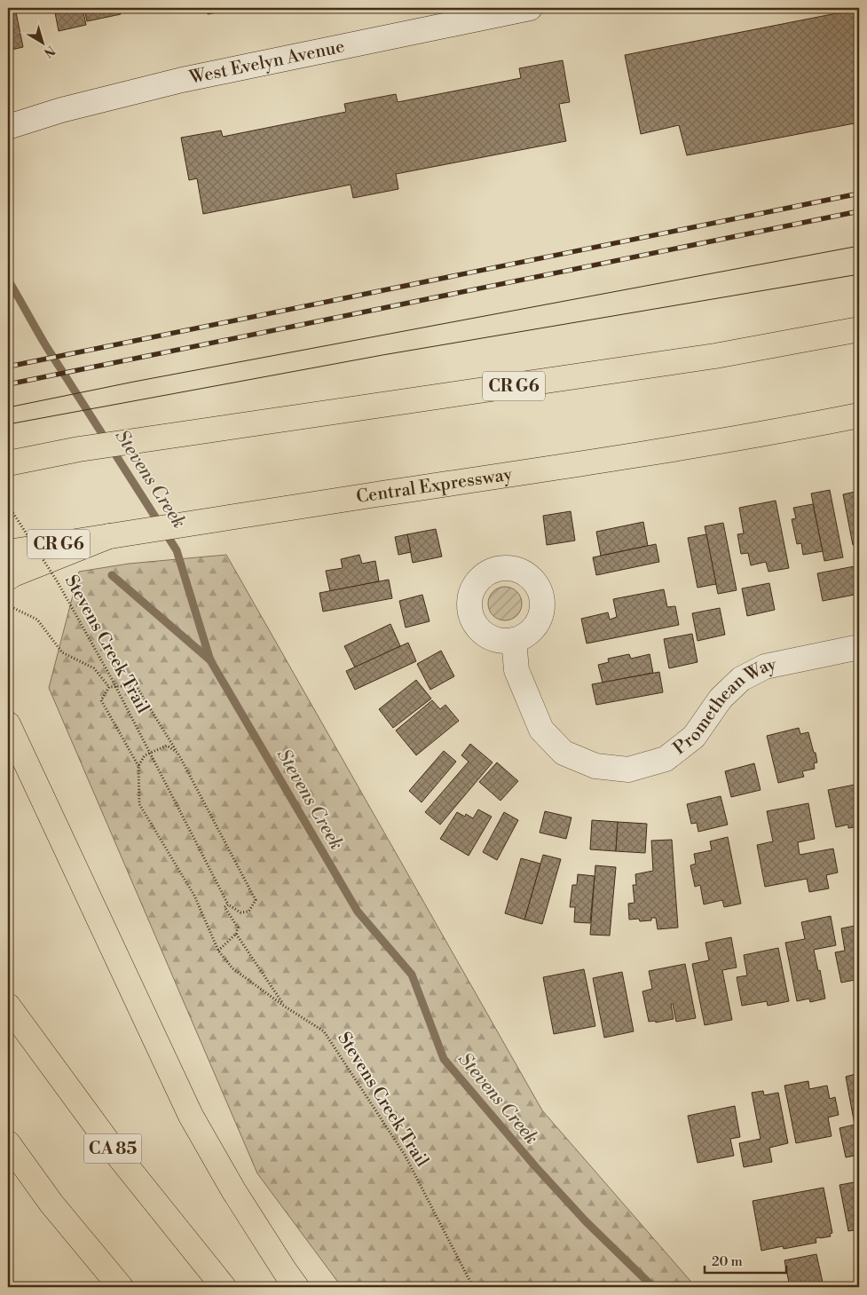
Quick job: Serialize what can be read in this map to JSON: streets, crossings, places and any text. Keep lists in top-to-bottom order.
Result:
{
  "streets": {
    "highway": ["CR G6", "Central Expressway", "CA 85"],
    "main road": ["West Evelyn Avenue", "Promethean Way"],
    "path": ["Stevens Creek Trail"]
  },
  "water": ["Stevens Creek"],
  "scale_bar": "20 m",
  "north": "bottom right"
}
